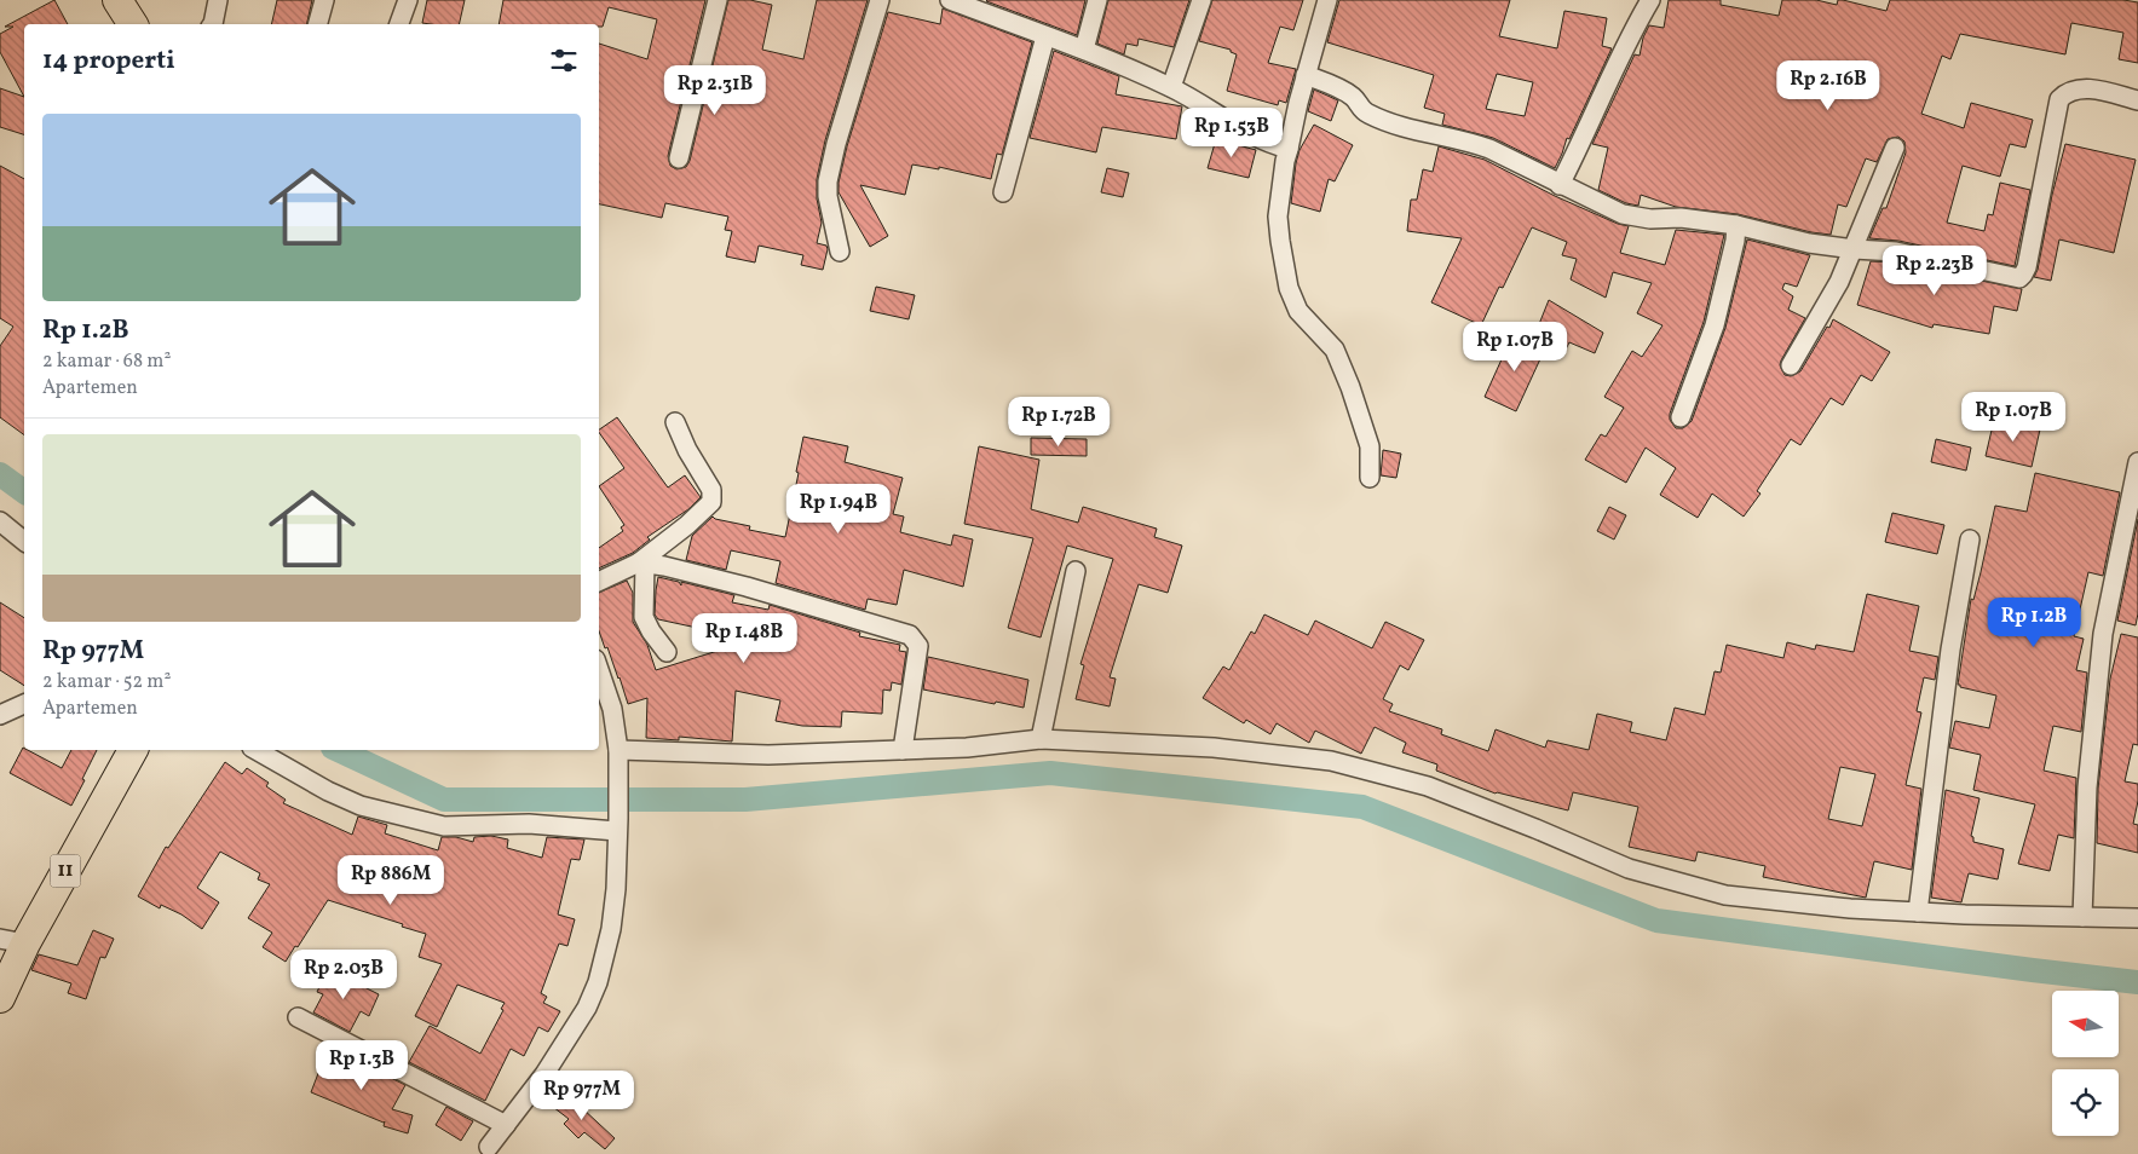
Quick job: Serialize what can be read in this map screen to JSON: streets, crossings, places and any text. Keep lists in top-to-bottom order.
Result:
{
  "streets": {
    "highway": ["11"]
  },
  "north": "left",
  "page": {
    "heading": "14 properti",
    "price": [
      "Rp 2.16B",
      "Rp 2.31B",
      "Rp 1.53B",
      "Rp 2.23B",
      "Rp 1.07B",
      "Rp 1.07B",
      "Rp 1.72B",
      "Rp 1.94B",
      "Rp 1.2B",
      "Rp 1.48B",
      "Rp 886M",
      "Rp 2.03B",
      "Rp 1.3B",
      "Rp 977M"
    ],
    "list": [
      {
        "name": "Rp 1.2B",
        "note": "2 kamar · 68 m² · Apartemen"
      },
      {
        "name": "Rp 977M",
        "note": "2 kamar · 52 m² · Apartemen"
      }
    ]
  }
}
